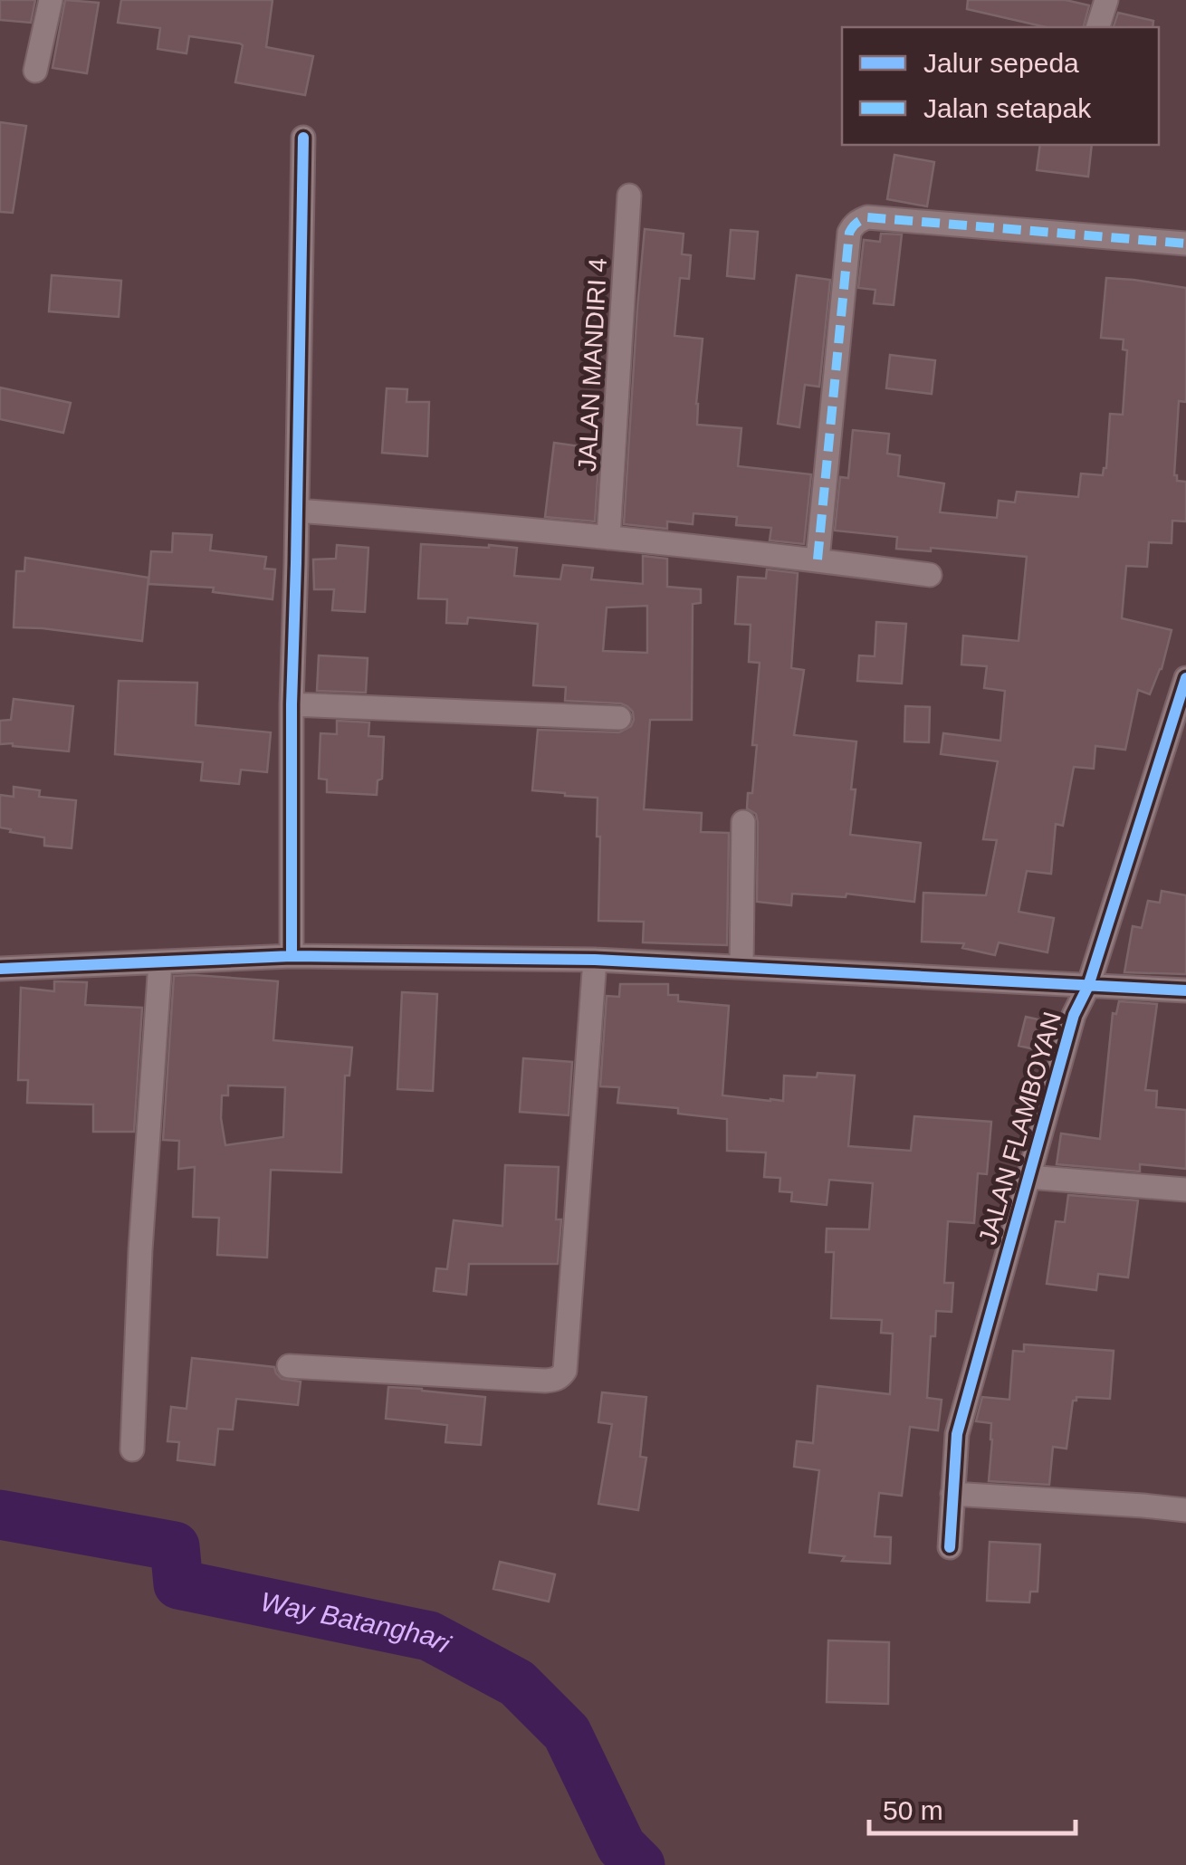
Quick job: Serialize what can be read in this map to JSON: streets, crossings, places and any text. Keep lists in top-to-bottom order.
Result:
{
  "streets": {
    "street": ["JALAN MANDIRI 4", "JALAN FLAMBOYAN"]
  },
  "water": ["Way Batanghari"],
  "legend": ["Jalur sepeda", "Jalan setapak"],
  "scale_bar": "50 m"
}
